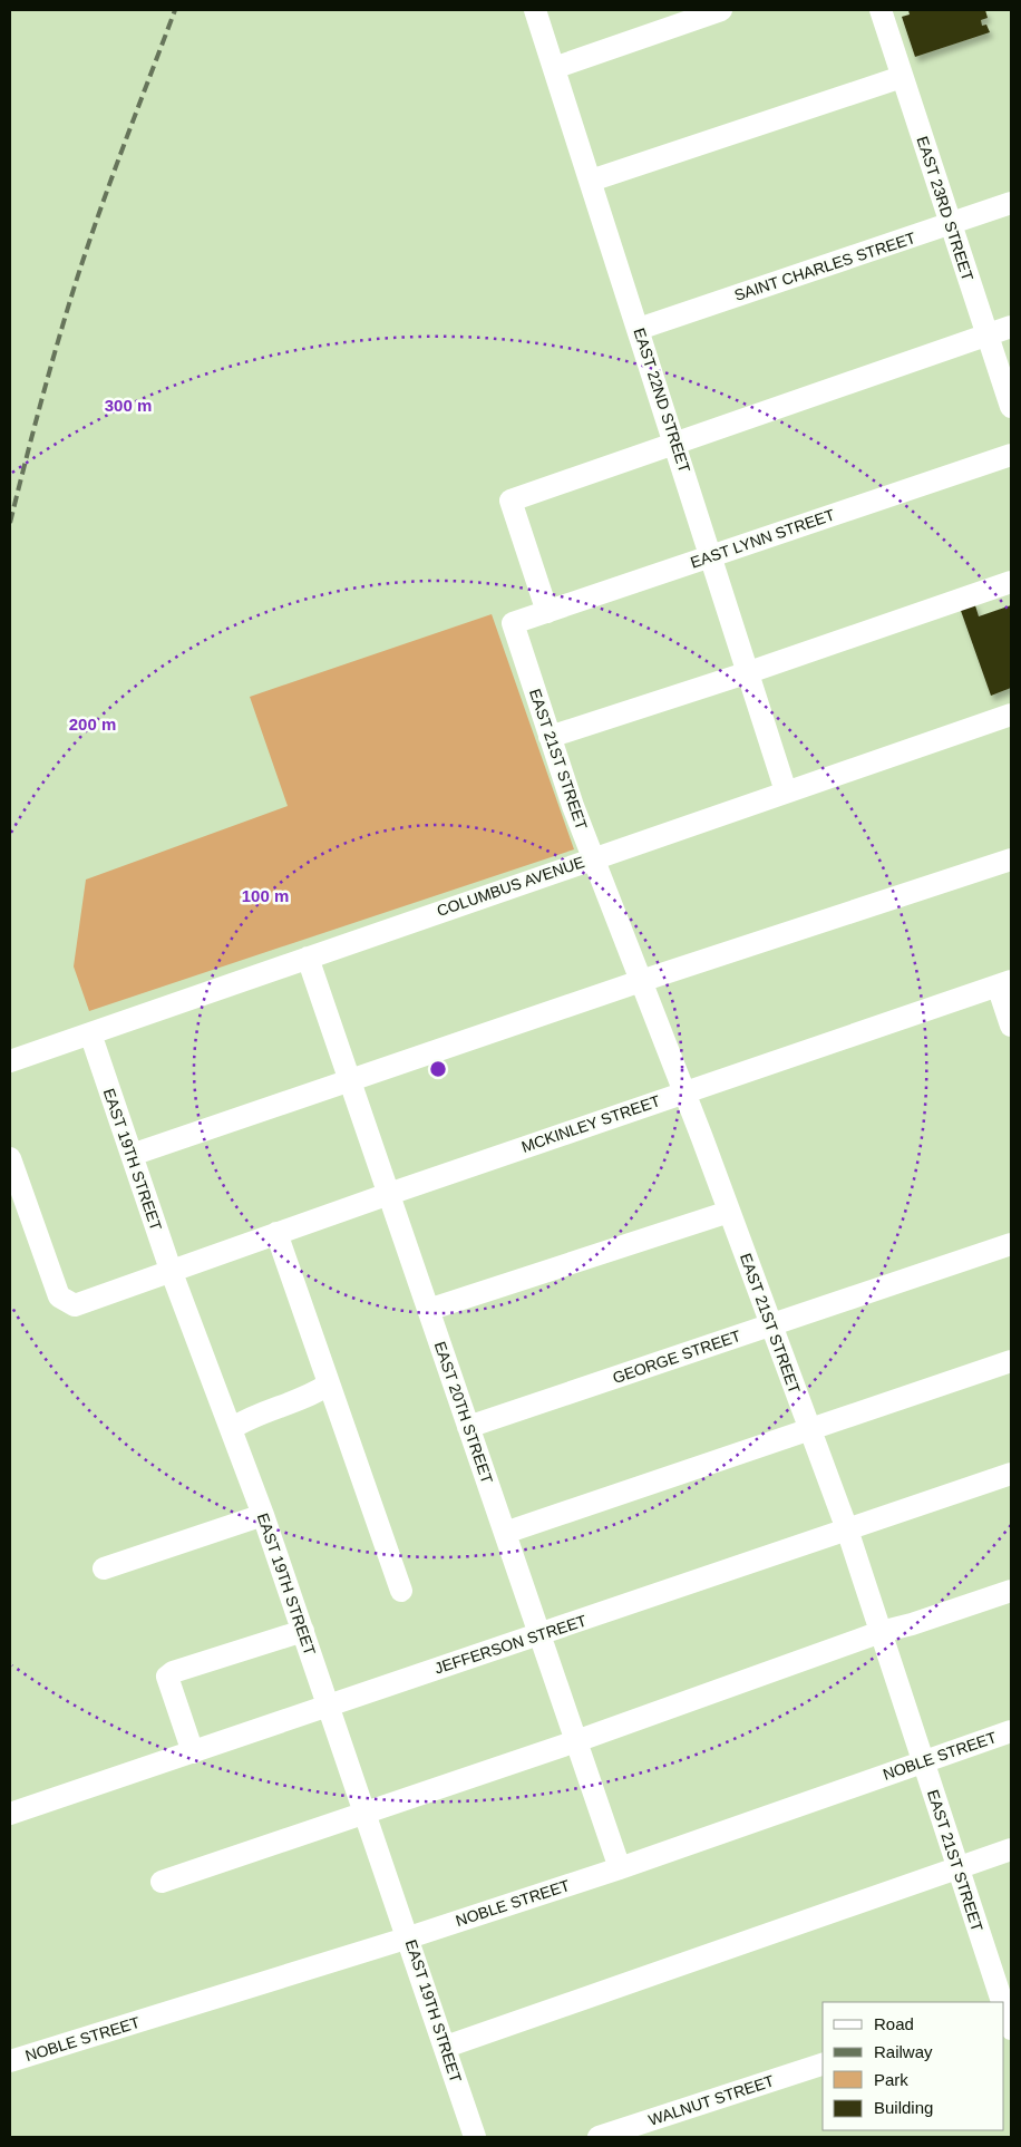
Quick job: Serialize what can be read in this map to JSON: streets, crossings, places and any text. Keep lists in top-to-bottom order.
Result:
{
  "streets": {
    "street": [
      "EAST 23RD STREET",
      "SAINT CHARLES STREET",
      "EAST 22ND STREET",
      "EAST LYNN STREET",
      "EAST 21ST STREET",
      "COLUMBUS AVENUE",
      "MCKINLEY STREET",
      "EAST 19TH STREET",
      "GEORGE STREET",
      "EAST 20TH STREET",
      "JEFFERSON STREET",
      "NOBLE STREET",
      "WALNUT STREET"
    ]
  },
  "crossings": [
    ["EAST 23RD STREET", "SAINT CHARLES STREET"],
    ["SAINT CHARLES STREET", "EAST 22ND STREET"],
    ["EAST 22ND STREET", "EAST LYNN STREET"],
    ["EAST 22ND STREET", "COLUMBUS AVENUE"],
    ["EAST LYNN STREET", "EAST 21ST STREET"],
    ["EAST 21ST STREET", "COLUMBUS AVENUE"],
    ["EAST 21ST STREET", "MCKINLEY STREET"],
    ["EAST 21ST STREET", "GEORGE STREET"],
    ["EAST 21ST STREET", "JEFFERSON STREET"],
    ["EAST 21ST STREET", "NOBLE STREET"],
    ["COLUMBUS AVENUE", "EAST 19TH STREET"],
    ["COLUMBUS AVENUE", "EAST 20TH STREET"],
    ["MCKINLEY STREET", "EAST 19TH STREET"],
    ["MCKINLEY STREET", "EAST 20TH STREET"],
    ["EAST 19TH STREET", "JEFFERSON STREET"],
    ["EAST 19TH STREET", "NOBLE STREET"],
    ["GEORGE STREET", "EAST 20TH STREET"],
    ["EAST 20TH STREET", "JEFFERSON STREET"],
    ["EAST 20TH STREET", "NOBLE STREET"]
  ],
  "legend": [
    "Road",
    "Railway",
    "Park",
    "Building"
  ],
  "rings": ["300 m", "200 m", "100 m"]
}
